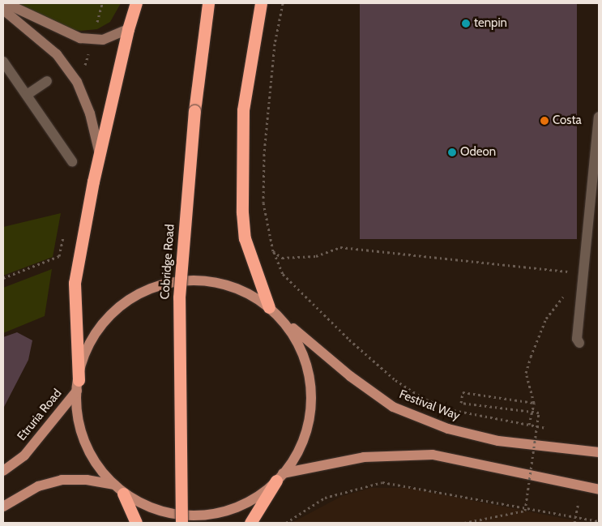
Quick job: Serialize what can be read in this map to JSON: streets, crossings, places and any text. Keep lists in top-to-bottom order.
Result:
{
  "streets": {
    "highway": ["Cobridge Road"],
    "main road": ["Festival Way", "Etruria Road"]
  },
  "places": ["tenpin", "Costa", "Odeon"]
}
